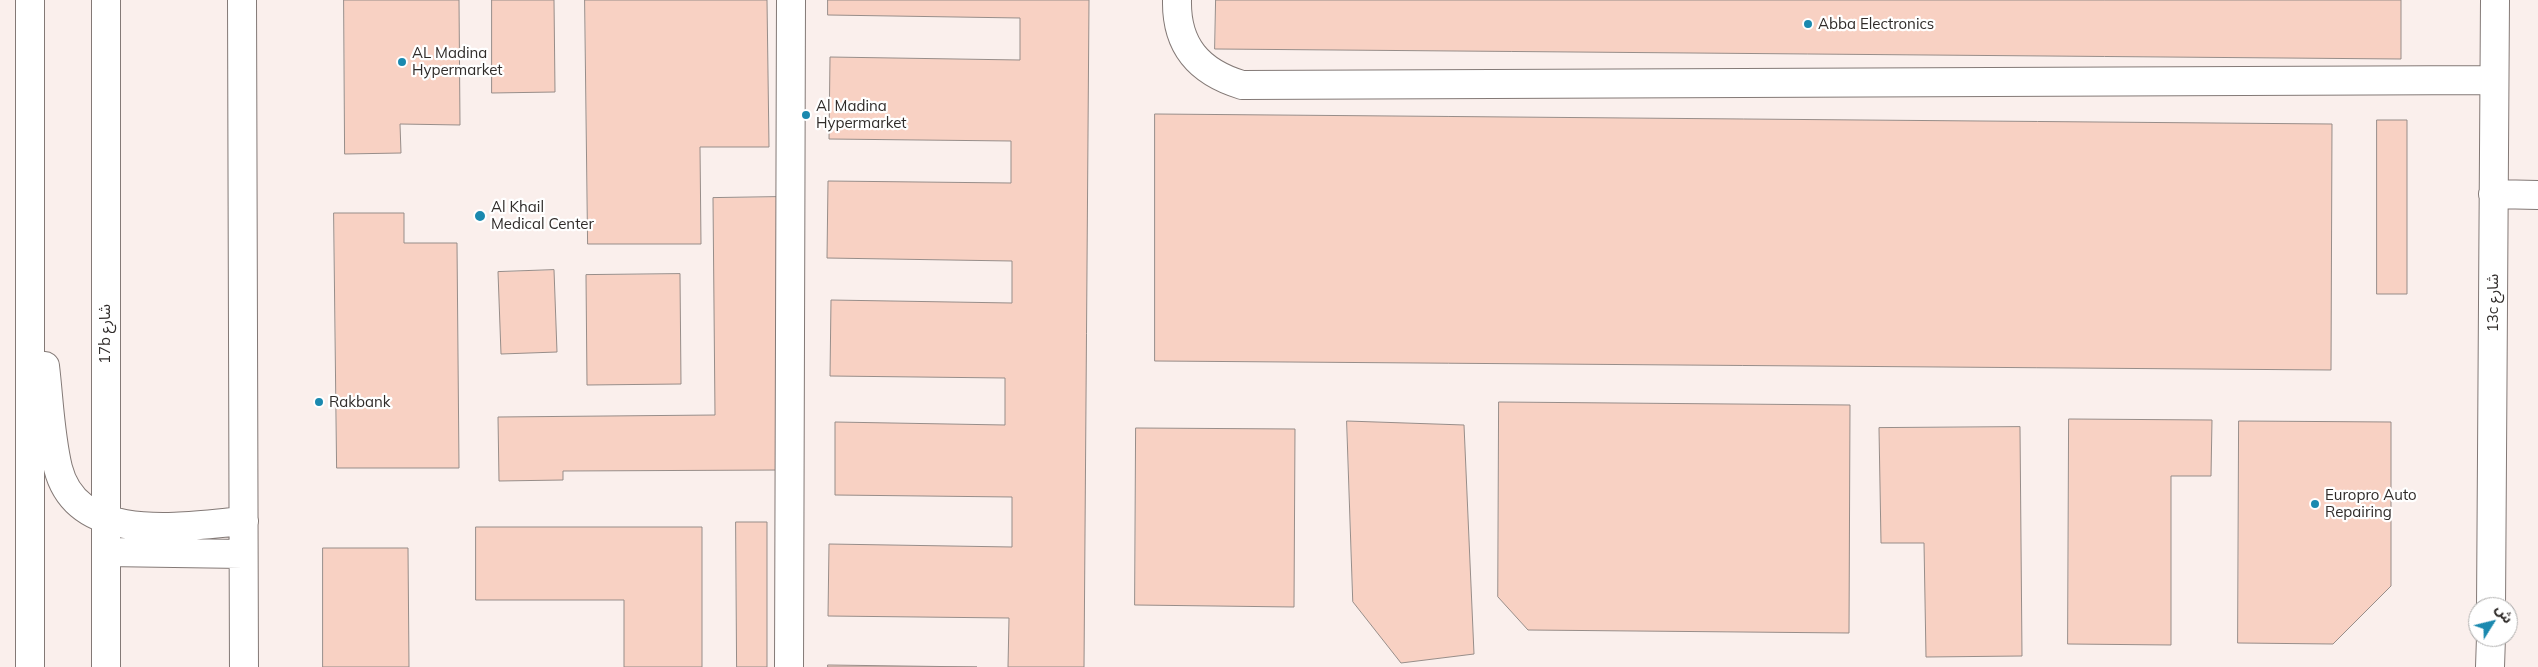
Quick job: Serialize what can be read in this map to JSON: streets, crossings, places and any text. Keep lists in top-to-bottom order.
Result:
{
  "streets": {
    "street": ["13c شارع", "17b شارع"]
  },
  "places": [
    "Abba Electronics",
    "AL Madina Hypermarket",
    "Al Madina Hypermarket",
    "Al Khail Medical Center",
    "Rakbank",
    "Europro Auto Repairing"
  ],
  "north": "top right"
}
